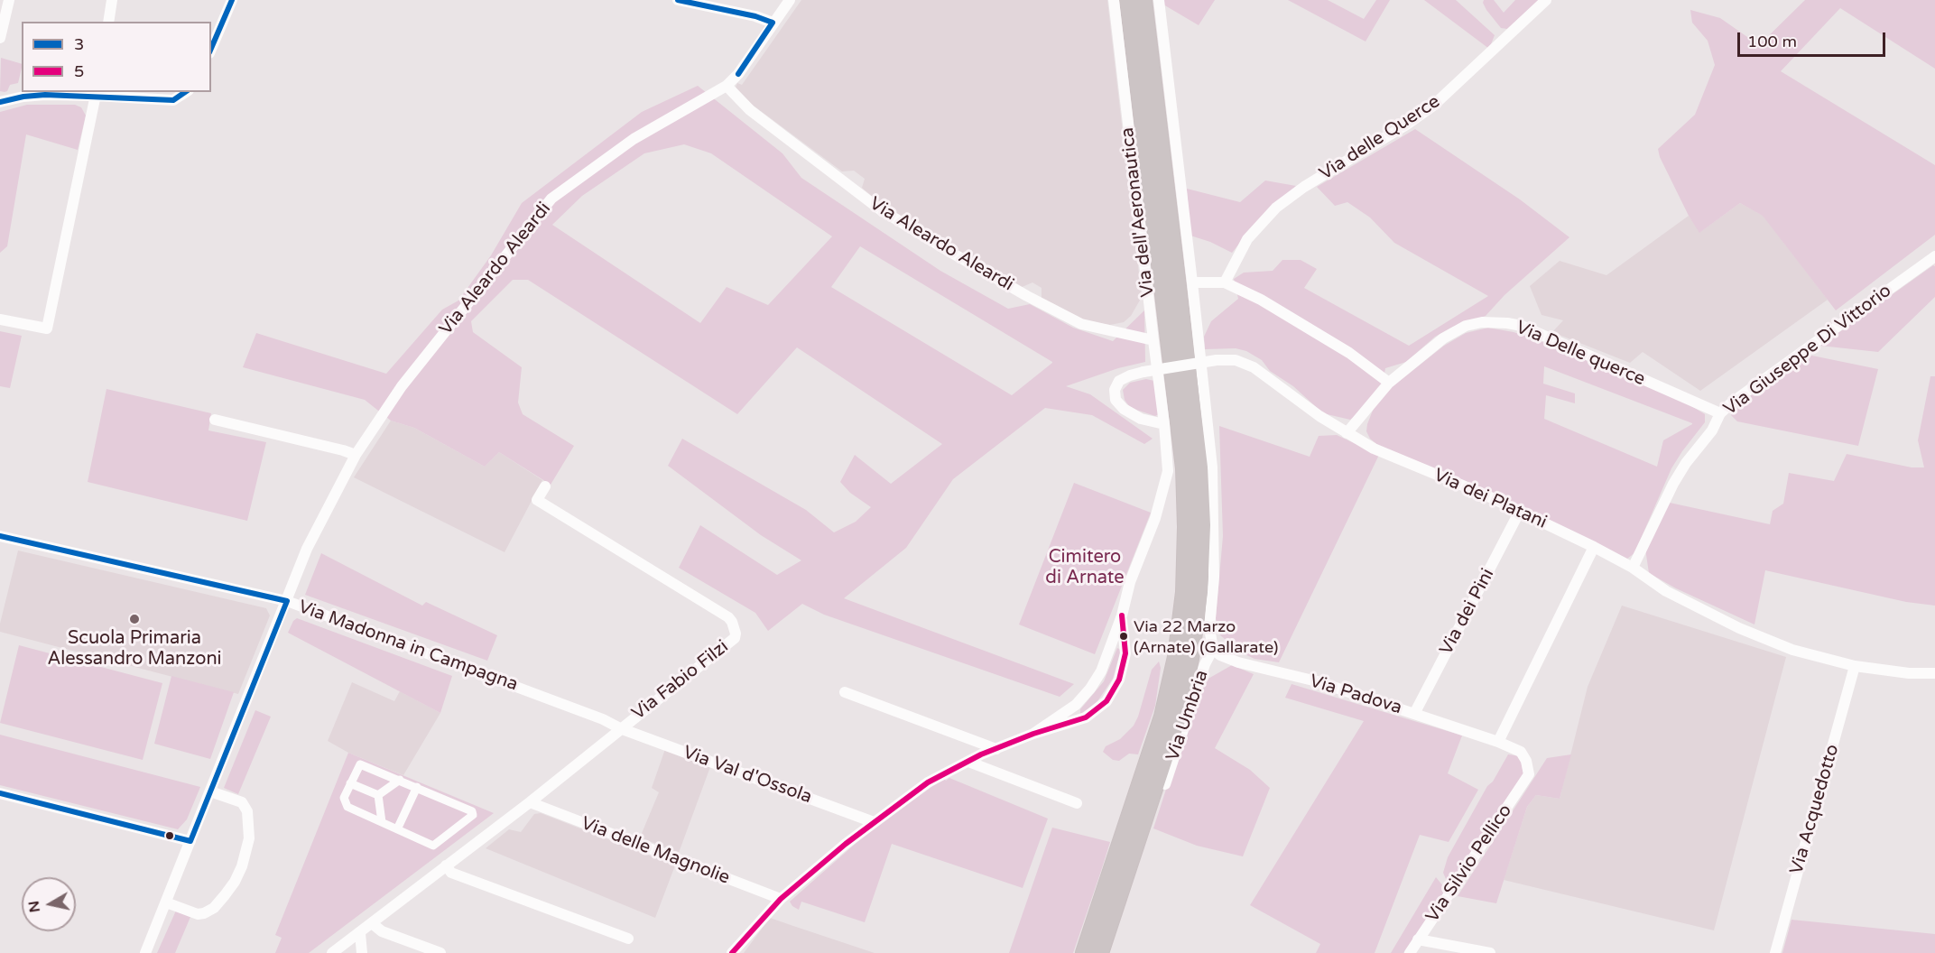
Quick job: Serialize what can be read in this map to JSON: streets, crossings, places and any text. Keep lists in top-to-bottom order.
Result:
{
  "streets": {
    "street": [
      "Via delle Querce",
      "Via dell'Aeronautica",
      "Via Aleardo Aleardi",
      "Via Giuseppe Di Vittorio",
      "Via Delle querce",
      "Via dei Platani",
      "Via dei Pini",
      "Via Madonna in Campagna",
      "Via Fabio Filzi",
      "Via Padova",
      "Via Umbria",
      "Via Val d'Ossola",
      "Via Acquedotto",
      "Via delle Magnolie",
      "Via Silvio Pellico"
    ]
  },
  "crossings": [
    ["Via dell'Aeronautica", "Via Aleardo Aleardi"],
    ["Via dell'Aeronautica", "Via dei Platani"],
    ["Via Aleardo Aleardi", "Via Madonna in Campagna"],
    ["Via Giuseppe Di Vittorio", "Via Delle querce"],
    ["Via Giuseppe Di Vittorio", "Via dei Platani"],
    ["Via dei Platani", "Via dei Pini"],
    ["Via dei Pini", "Via Padova"],
    ["Via Madonna in Campagna", "Via Fabio Filzi"],
    ["Via Madonna in Campagna", "Via Val d'Ossola"],
    ["Via Fabio Filzi", "Via Val d'Ossola"],
    ["Via Fabio Filzi", "Via delle Magnolie"],
    ["Via Padova", "Via Umbria"],
    ["Via Padova", "Via Silvio Pellico"]
  ],
  "parks": ["Cimitero di Arnate"],
  "places": ["Scuola Primaria Alessandro Manzoni", "Via 22 Marzo (Arnate) (Gallarate)"],
  "lines": ["transit line 3", "transit line 5"],
  "legend": ["3", "5"],
  "scale_bar": "100 m",
  "north": "left"
}
